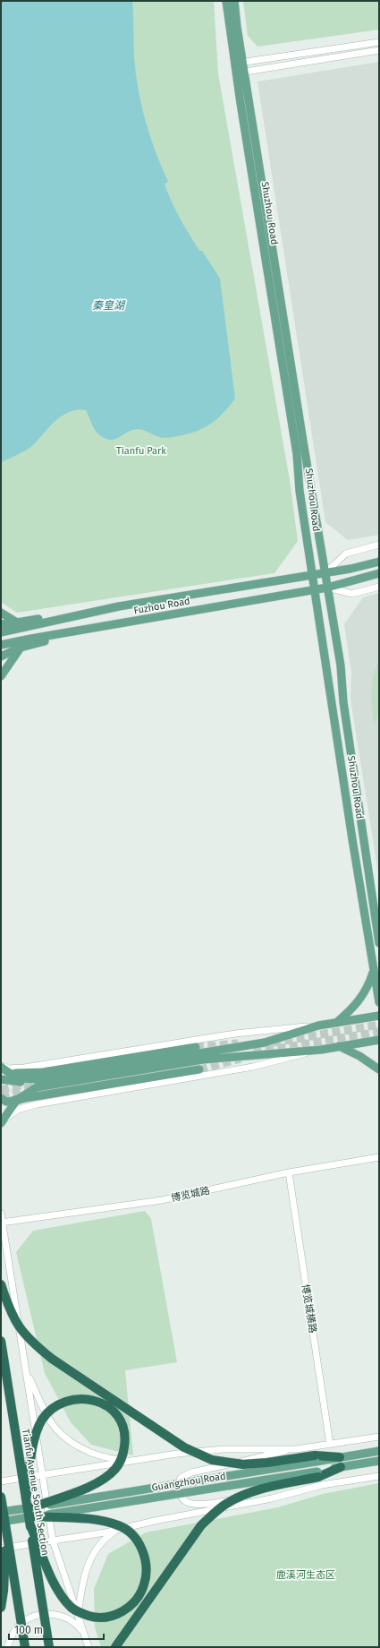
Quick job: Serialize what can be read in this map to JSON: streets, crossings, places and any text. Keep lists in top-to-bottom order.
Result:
{
  "streets": {
    "highway": ["Tianfu Avenue South Section"],
    "main road": ["Shuzhou Road", "Fuzhou Road", "Guangzhou Road"],
    "street": ["博览城路", "博览城横路"]
  },
  "crossings": [
    ["Shuzhou Road", "Fuzhou Road"],
    ["博览城路", "博览城横路"]
  ],
  "water": ["秦皇湖"],
  "parks": ["Tianfu Park", "鹿溪河生态区"],
  "scale_bar": "100 m"
}
